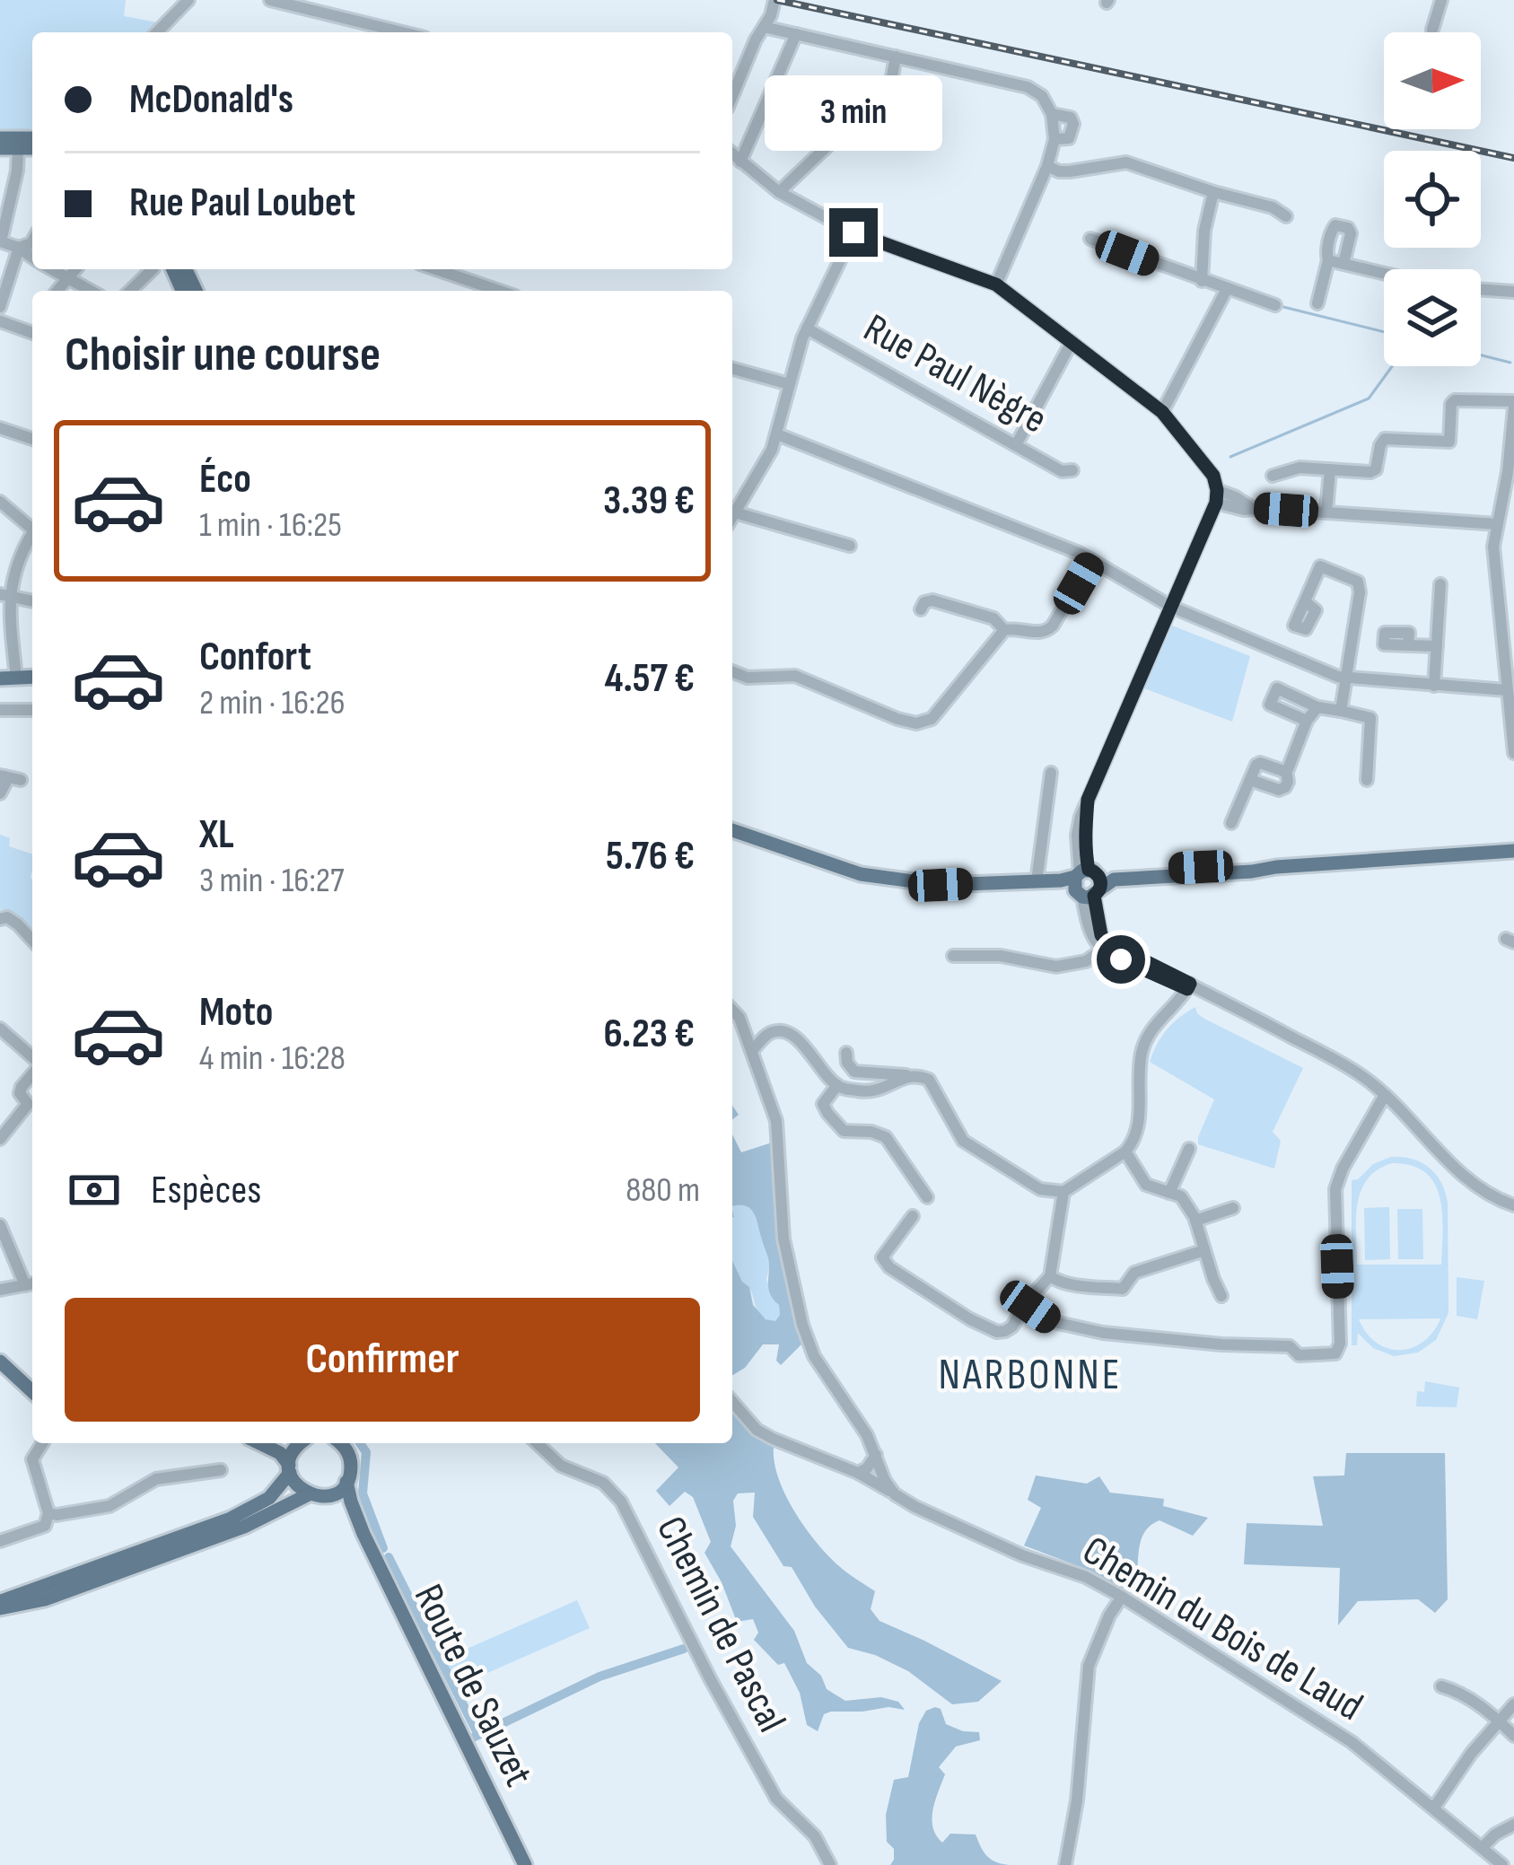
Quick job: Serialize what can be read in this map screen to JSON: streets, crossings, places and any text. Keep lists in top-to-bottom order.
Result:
{
  "streets": {
    "main road": ["Route de Sauzet"],
    "street": ["Rue Paul Nègre", "Chemin de Pascal", "Chemin du Bois de Laud"]
  },
  "districts": ["NARBONNE"],
  "north": "right",
  "page": {
    "banner": ["McDonald's", "Rue Paul Loubet"],
    "bubble": "3 min",
    "heading": "Choisir une course",
    "list": [
      {
        "name": "Éco",
        "note": "1 min · 16:25",
        "value": "3.39 €"
      },
      {
        "name": "Confort",
        "note": "2 min · 16:26",
        "value": "4.57 €"
      },
      {
        "name": "XL",
        "note": "3 min · 16:27",
        "value": "5.76 €"
      },
      {
        "name": "Moto",
        "note": "4 min · 16:28",
        "value": "6.23 €"
      }
    ],
    "pay": ["Espèces", "880 m"],
    "buttons": "Confirmer"
  }
}
